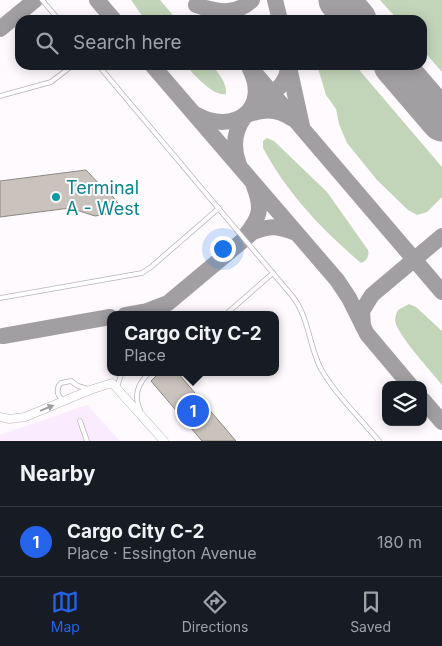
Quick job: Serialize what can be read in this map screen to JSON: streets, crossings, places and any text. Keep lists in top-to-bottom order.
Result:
{
  "places": ["Terminal A - West"],
  "page": {
    "search": "Search here",
    "popup": ["Cargo City C-2", "Place"],
    "pins": "1",
    "heading": "Nearby",
    "list": [
      {
        "mark": "1",
        "name": "Cargo City C-2",
        "note": "Place · Essington Avenue",
        "value": "180 m"
      }
    ],
    "nav": ["Map", "Directions", "Saved"]
  }
}
